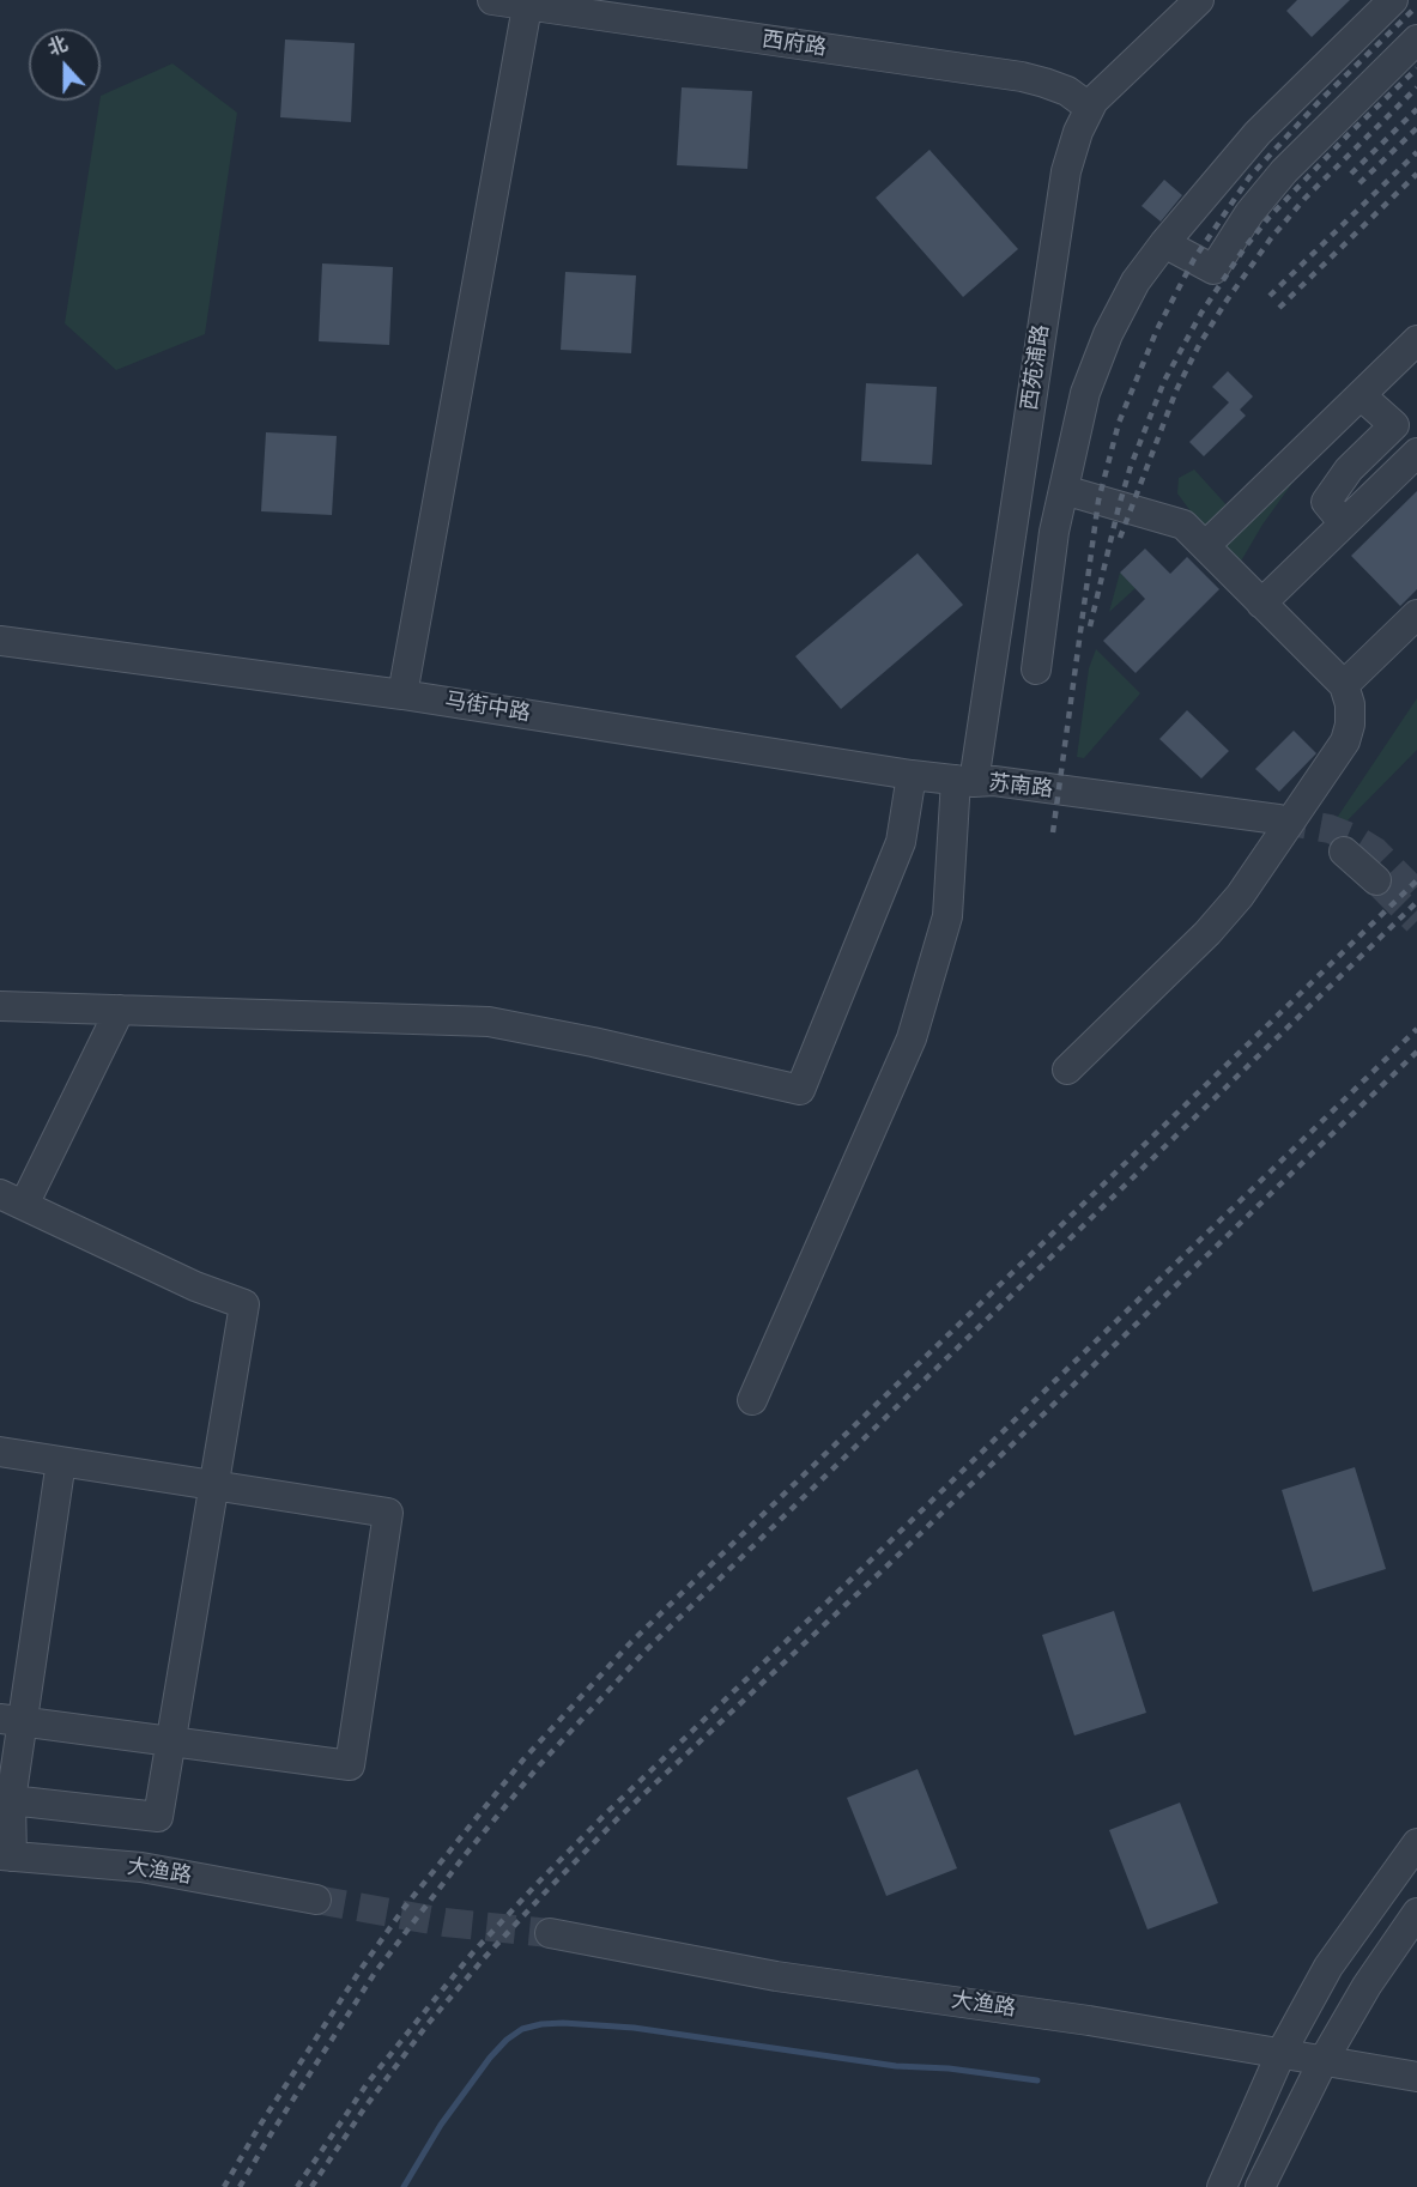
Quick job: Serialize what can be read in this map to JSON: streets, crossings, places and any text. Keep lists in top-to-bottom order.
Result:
{
  "streets": {
    "street": [
      "西府路",
      "西苑浦路",
      "马街中路",
      "苏南路",
      "大渔路"
    ]
  },
  "crossings": [
    ["西府路", "西苑浦路"],
    ["西苑浦路", "马街中路"],
    ["西苑浦路", "苏南路"],
    ["马街中路", "苏南路"]
  ],
  "north": "top"
}
